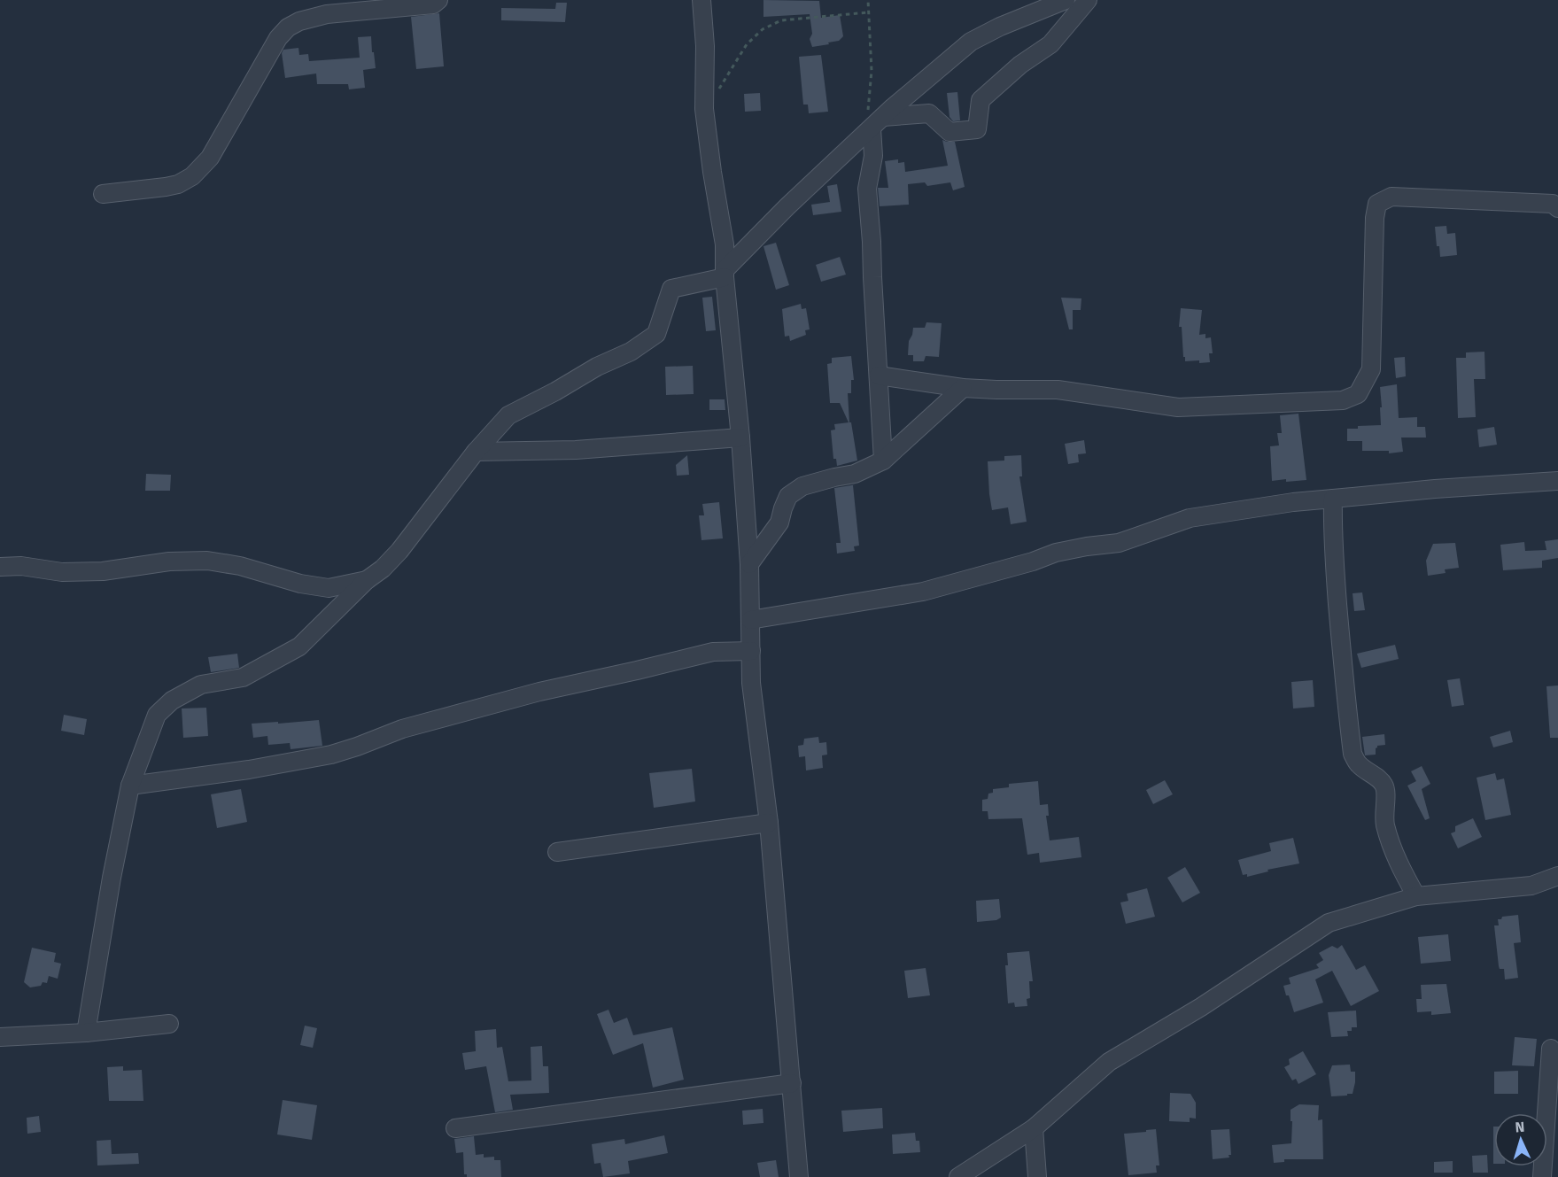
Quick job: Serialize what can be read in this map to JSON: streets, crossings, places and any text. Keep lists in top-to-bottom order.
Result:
{
  "north": "top"
}
